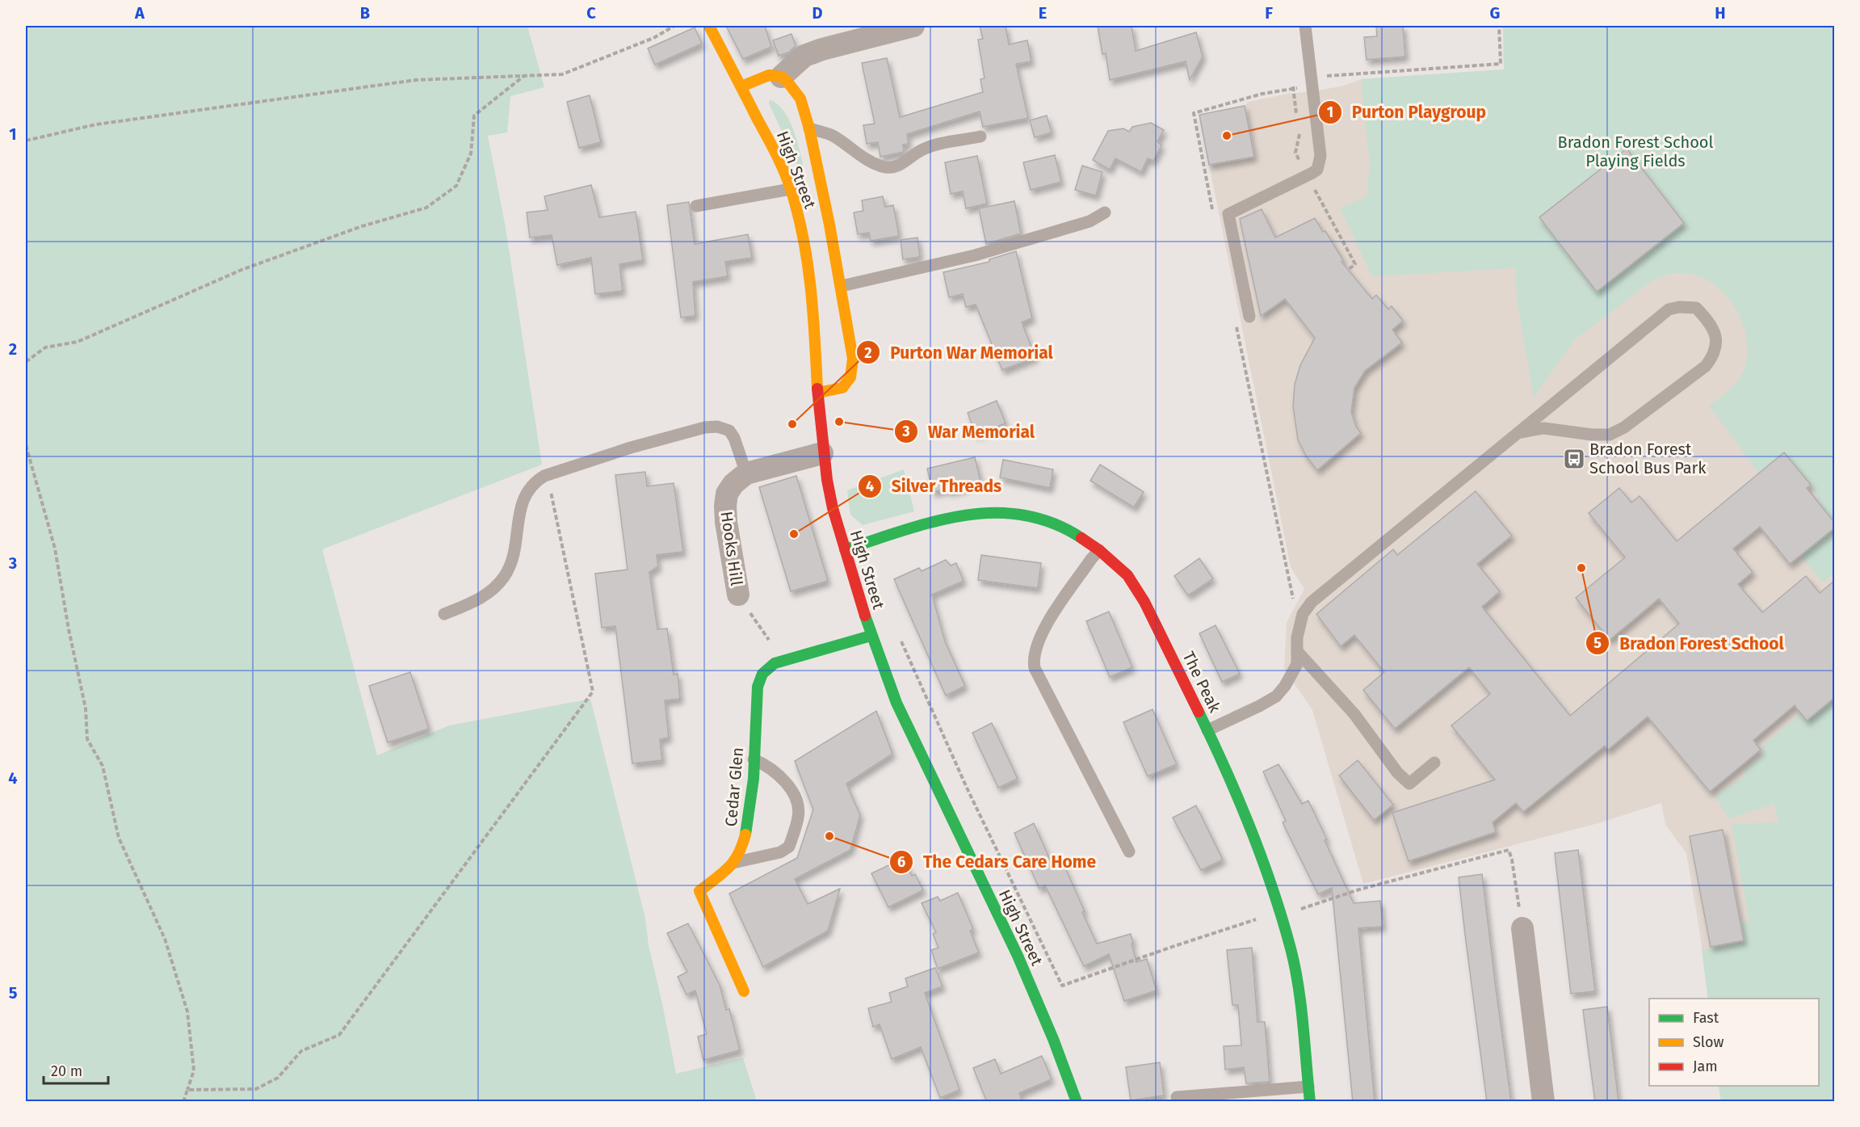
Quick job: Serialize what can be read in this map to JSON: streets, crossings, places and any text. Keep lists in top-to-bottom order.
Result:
{
  "streets": {
    "street": [
      "High Street",
      "Hooks Hill",
      "The Peak",
      "Cedar Glen"
    ]
  },
  "crossings": [
    ["High Street", "Hooks Hill"],
    ["High Street", "The Peak"],
    ["High Street", "Cedar Glen"]
  ],
  "parks": ["Bradon Forest School Playing Fields"],
  "places": {
    "other": [
      "Purton Playgroup",
      "War Memorial",
      "Purton War Memorial",
      "Silver Threads",
      "Bradon Forest School",
      "The Cedars Care Home"
    ],
    "bus stop": ["Bradon Forest School Bus Park"]
  },
  "legend": ["Fast", "Slow", "Jam"],
  "scale_bar": "20 m",
  "grid": {
    "columns": [
      "A",
      "B",
      "C",
      "D",
      "E",
      "F",
      "G",
      "H"
    ],
    "rows": [
      "1",
      "2",
      "3",
      "4",
      "5"
    ]
  }
}
